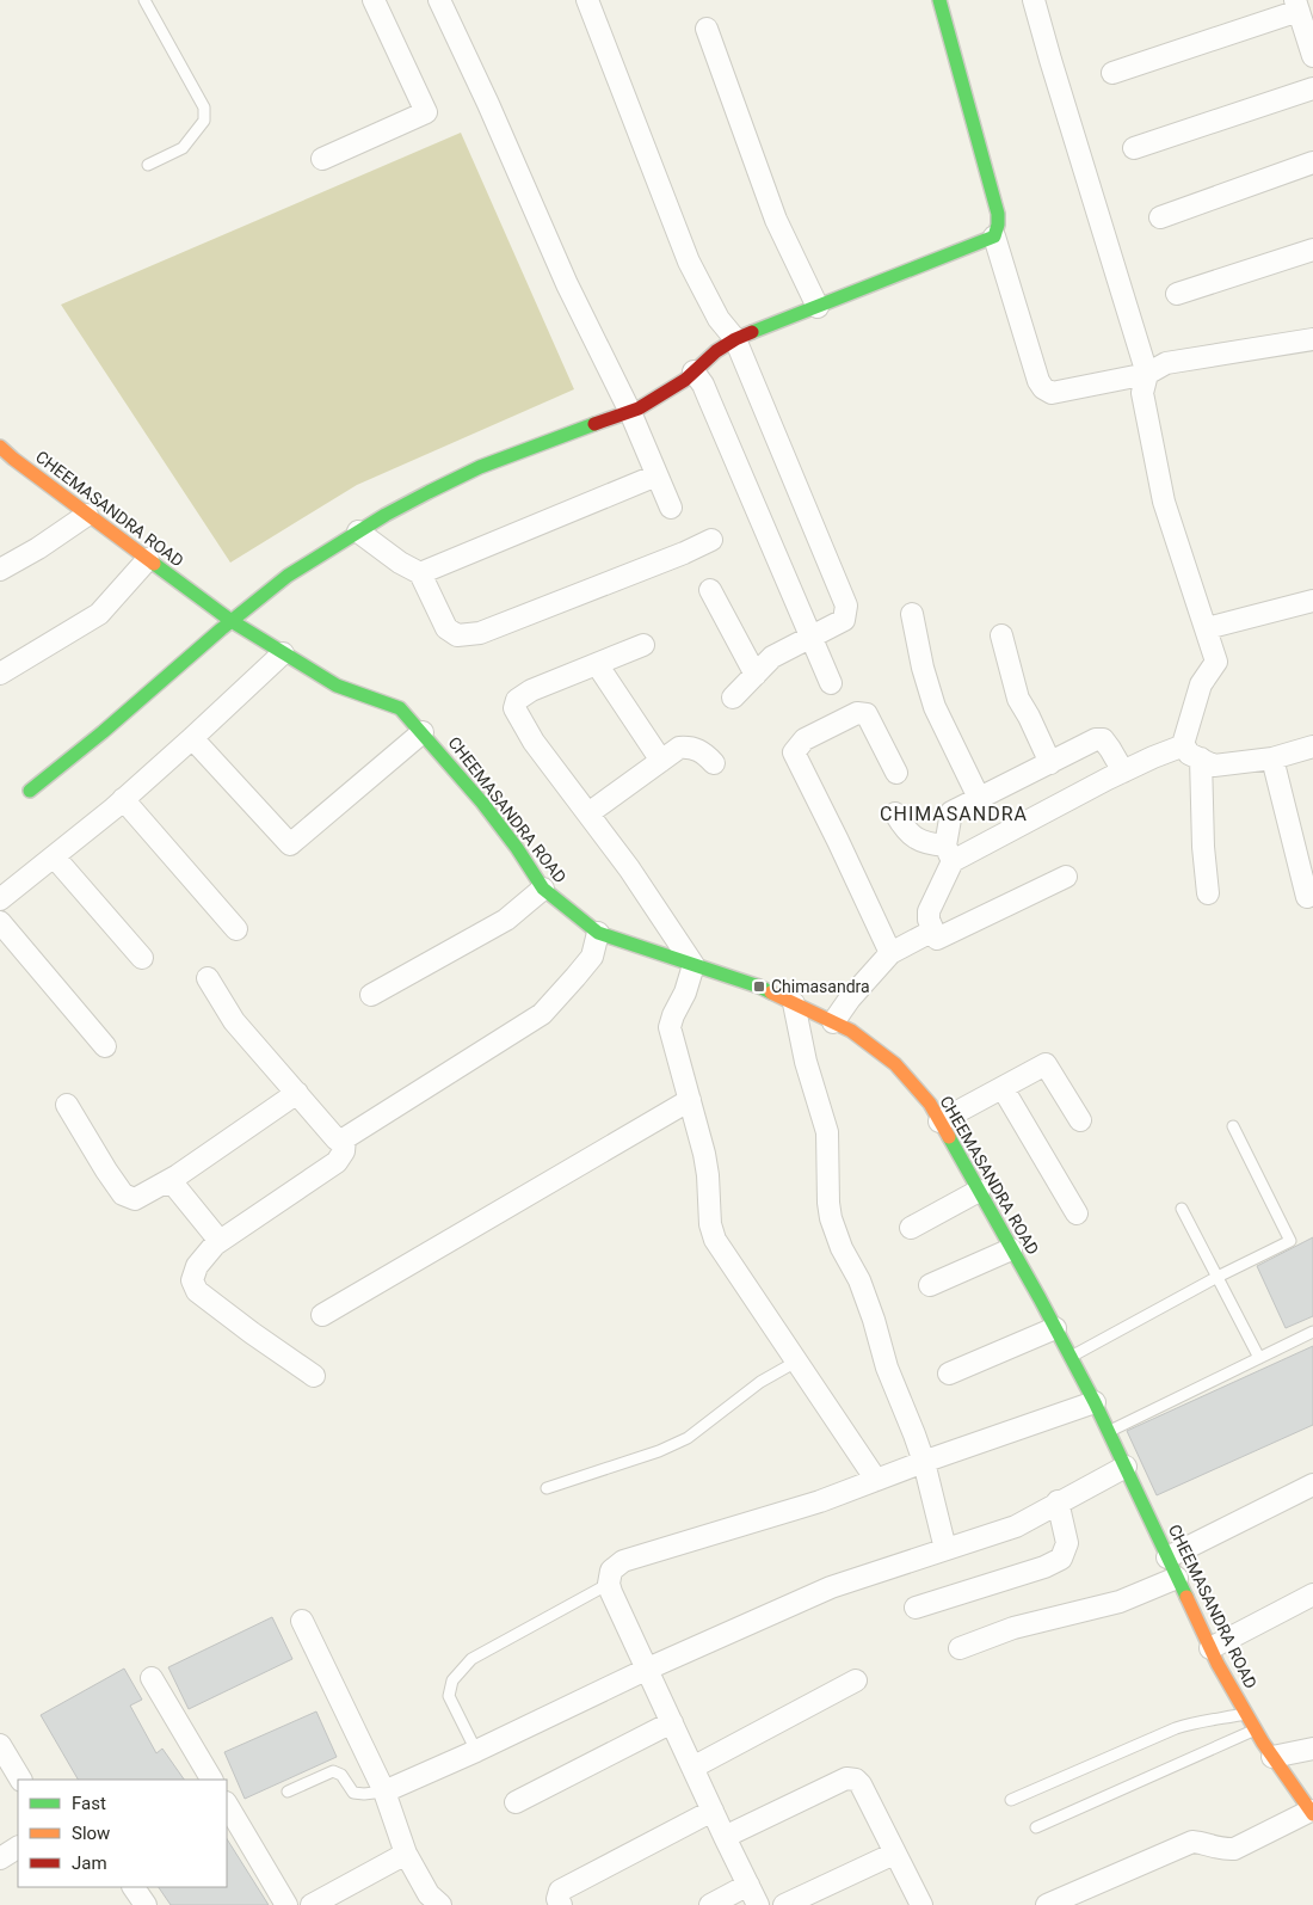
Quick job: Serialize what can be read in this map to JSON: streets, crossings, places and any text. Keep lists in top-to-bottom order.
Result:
{
  "streets": {
    "street": ["CHEEMASANDRA ROAD"]
  },
  "districts": ["CHIMASANDRA"],
  "places": {
    "transit": ["Chimasandra"]
  },
  "legend": ["Fast", "Slow", "Jam"]
}
